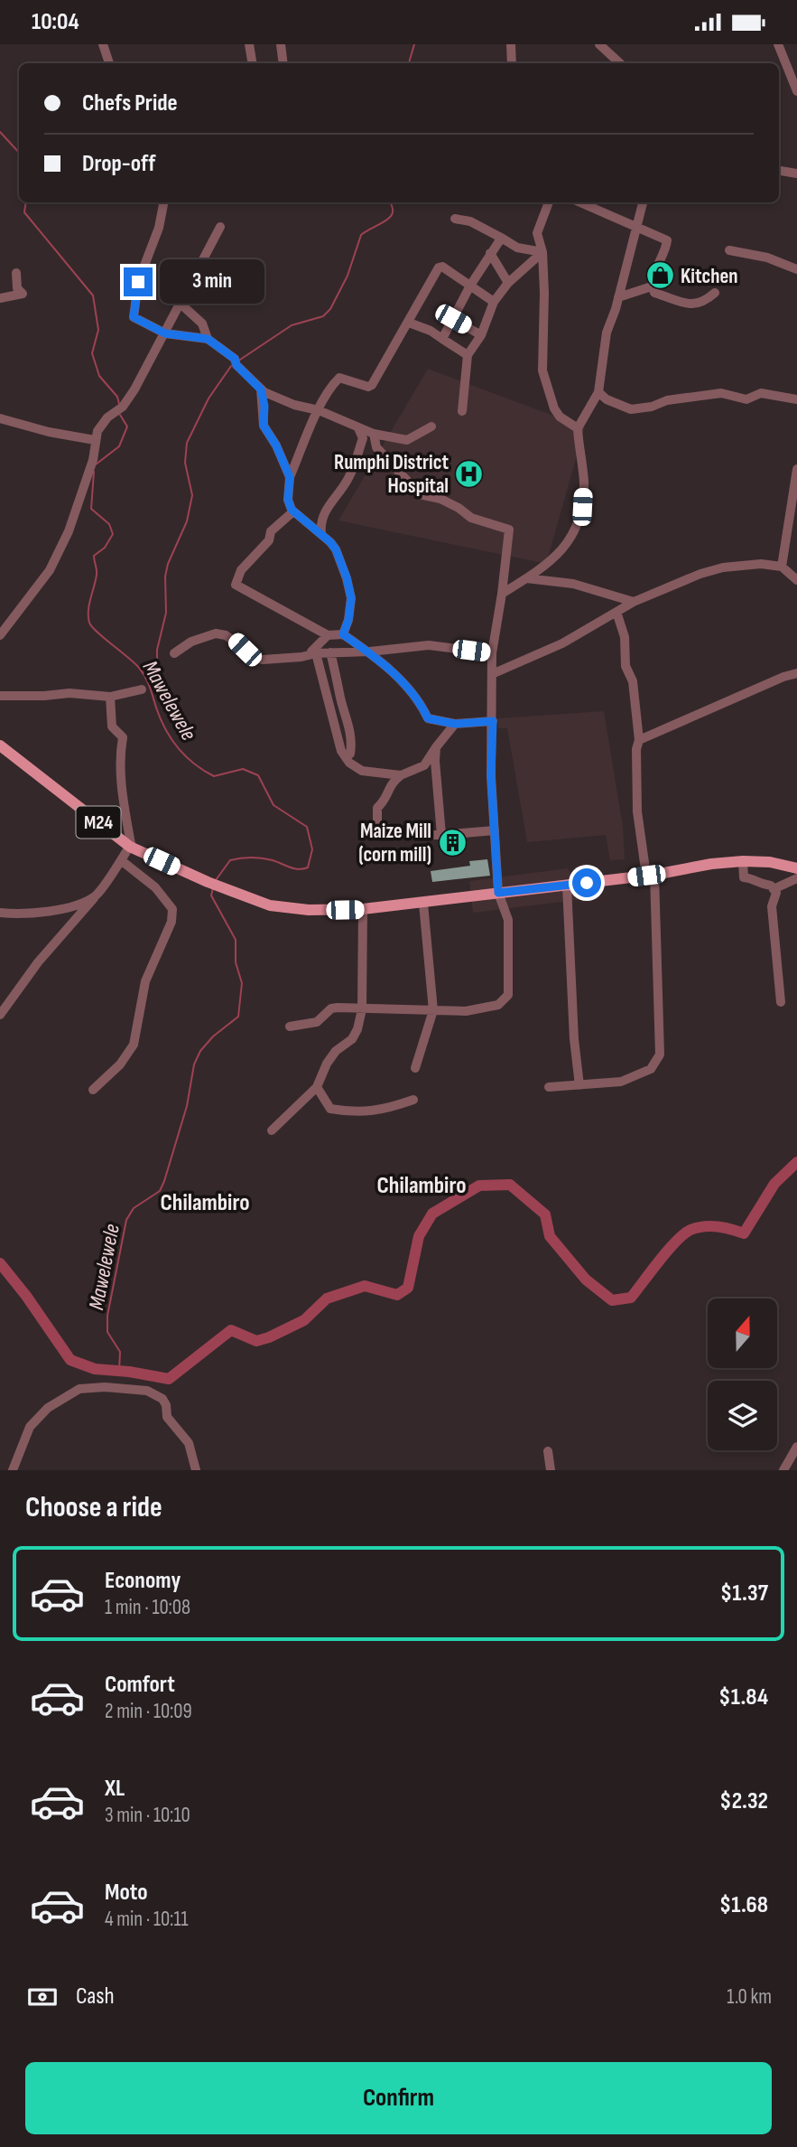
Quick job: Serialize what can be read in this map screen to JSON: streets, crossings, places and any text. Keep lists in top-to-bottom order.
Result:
{
  "streets": {
    "main road": ["M24"]
  },
  "districts": ["Chilambiro", "Chilambiro"],
  "water": ["Mawelewele"],
  "places": {
    "shop": ["Kitchen"],
    "hospital": ["Rumphi District Hospital"],
    "building": ["Maize Mill (corn mill)"]
  },
  "north": "top",
  "page": {
    "status": "10:04",
    "banner": ["Chefs Pride", "Drop-off"],
    "bubble": "3 min",
    "heading": "Choose a ride",
    "list": [
      {
        "name": "Economy",
        "note": "1 min · 10:08",
        "value": "$1.37"
      },
      {
        "name": "Comfort",
        "note": "2 min · 10:09",
        "value": "$1.84"
      },
      {
        "name": "XL",
        "note": "3 min · 10:10",
        "value": "$2.32"
      },
      {
        "name": "Moto",
        "note": "4 min · 10:11",
        "value": "$1.68"
      }
    ],
    "pay": ["Cash", "1.0 km"],
    "buttons": "Confirm"
  }
}
